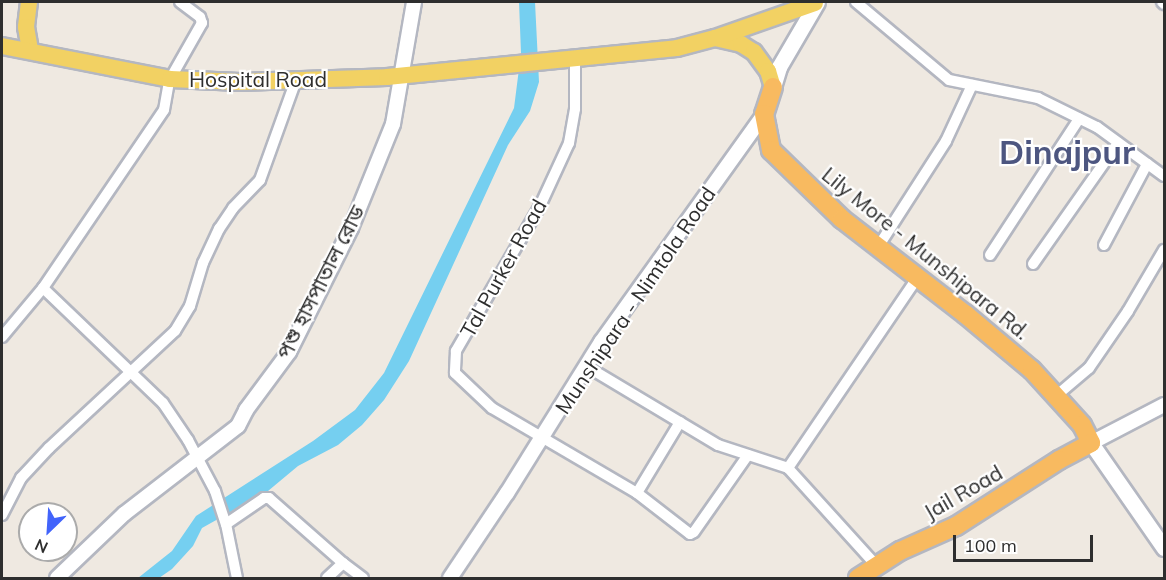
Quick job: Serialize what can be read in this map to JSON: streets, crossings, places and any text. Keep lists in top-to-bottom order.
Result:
{
  "streets": {
    "highway": ["Lily More - Munshipara Rd.", "Jail Road"],
    "main road": ["Hospital Road"],
    "street": ["Tal Purker Road", "পশু হাসপাতাল রোড", "Munshipara - Nimtola Road"]
  },
  "crossings": [
    ["Hospital Road", "Tal Purker Road"],
    ["Hospital Road", "পশু হাসপাতাল রোড"],
    ["Lily More - Munshipara Rd.", "Munshipara - Nimtola Road"],
    ["Lily More - Munshipara Rd.", "Jail Road"],
    ["Tal Purker Road", "Munshipara - Nimtola Road"]
  ],
  "districts": ["Dinajpur"],
  "scale_bar": "100 m",
  "north": "bottom left"
}
